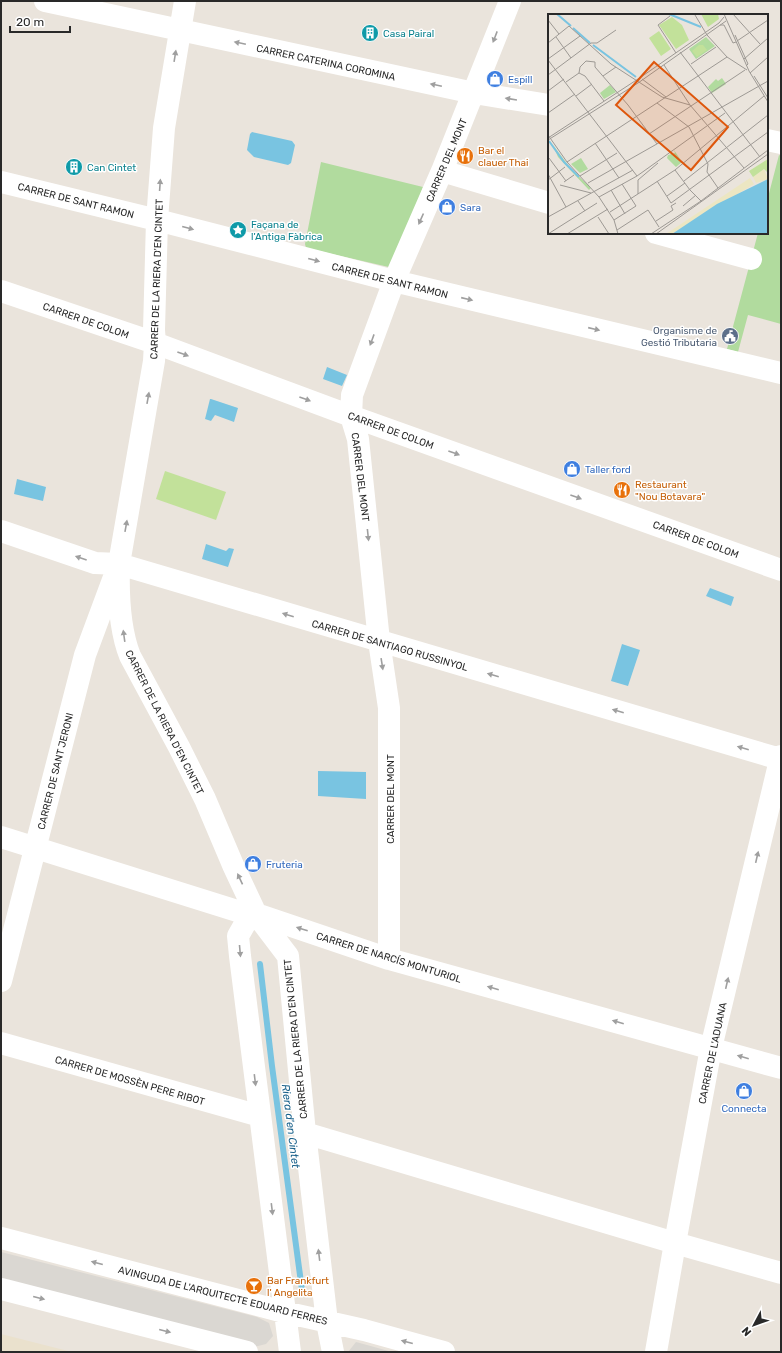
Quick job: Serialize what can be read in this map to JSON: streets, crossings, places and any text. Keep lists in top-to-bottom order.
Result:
{
  "streets": {
    "street": [
      "CARRER CATERINA COROMINA",
      "CARRER DEL MONT",
      "CARRER DE SANT RAMON",
      "CARRER DE LA RIERA D'EN CINTET",
      "CARRER DE COLOM",
      "CARRER DE SANTIAGO RUSSINYOL",
      "CARRER DE SANT JERONI",
      "CARRER DE NARCÍS MONTURIOL",
      "CARRER DE L'ADUANA",
      "CARRER DE MOSSÈN PERE RIBOT",
      "AVINGUDA DE L'ARQUITECTE EDUARD FERRES"
    ]
  },
  "crossings": [
    ["CARRER CATERINA COROMINA", "CARRER DEL MONT"],
    ["CARRER CATERINA COROMINA", "CARRER DE LA RIERA D'EN CINTET"],
    ["CARRER DEL MONT", "CARRER DE SANT RAMON"],
    ["CARRER DEL MONT", "CARRER DE COLOM"],
    ["CARRER DEL MONT", "CARRER DE SANTIAGO RUSSINYOL"],
    ["CARRER DEL MONT", "CARRER DE NARCÍS MONTURIOL"],
    ["CARRER DE SANT RAMON", "CARRER DE LA RIERA D'EN CINTET"],
    ["CARRER DE LA RIERA D'EN CINTET", "CARRER DE COLOM"],
    ["CARRER DE LA RIERA D'EN CINTET", "CARRER DE SANTIAGO RUSSINYOL"],
    ["CARRER DE LA RIERA D'EN CINTET", "CARRER DE SANT JERONI"],
    ["CARRER DE LA RIERA D'EN CINTET", "CARRER DE NARCÍS MONTURIOL"],
    ["CARRER DE LA RIERA D'EN CINTET", "AVINGUDA DE L'ARQUITECTE EDUARD FERRES"],
    ["CARRER DE SANTIAGO RUSSINYOL", "CARRER DE SANT JERONI"],
    ["CARRER DE SANTIAGO RUSSINYOL", "CARRER DE L'ADUANA"],
    ["CARRER DE SANT JERONI", "CARRER DE NARCÍS MONTURIOL"],
    ["CARRER DE NARCÍS MONTURIOL", "CARRER DE L'ADUANA"]
  ],
  "one_way": [
    "CARRER CATERINA COROMINA",
    "CARRER DEL MONT",
    "CARRER DE LA RIERA D'EN CINTET",
    "CARRER DE COLOM",
    "CARRER DE SANTIAGO RUSSINYOL",
    "CARRER DE L'ADUANA"
  ],
  "water": ["Riera d'en Cintet"],
  "places": {
    "building": ["Casa Pairal", "Can Cintet"],
    "shop": [
      "Espill",
      "Sara",
      "Taller ford",
      "Fruteria",
      "Connecta"
    ],
    "restaurant": ["Bar el clauer Thai", "Restaurant \"Nou Botavara\""],
    "place": ["Façana de l'Antiga Fàbrica"],
    "public building": ["Organisme de Gestió Tributaria"],
    "bar": ["Bar Frankfurt l' Angelita"]
  },
  "scale_bar": "20 m",
  "north": "bottom left"
}
